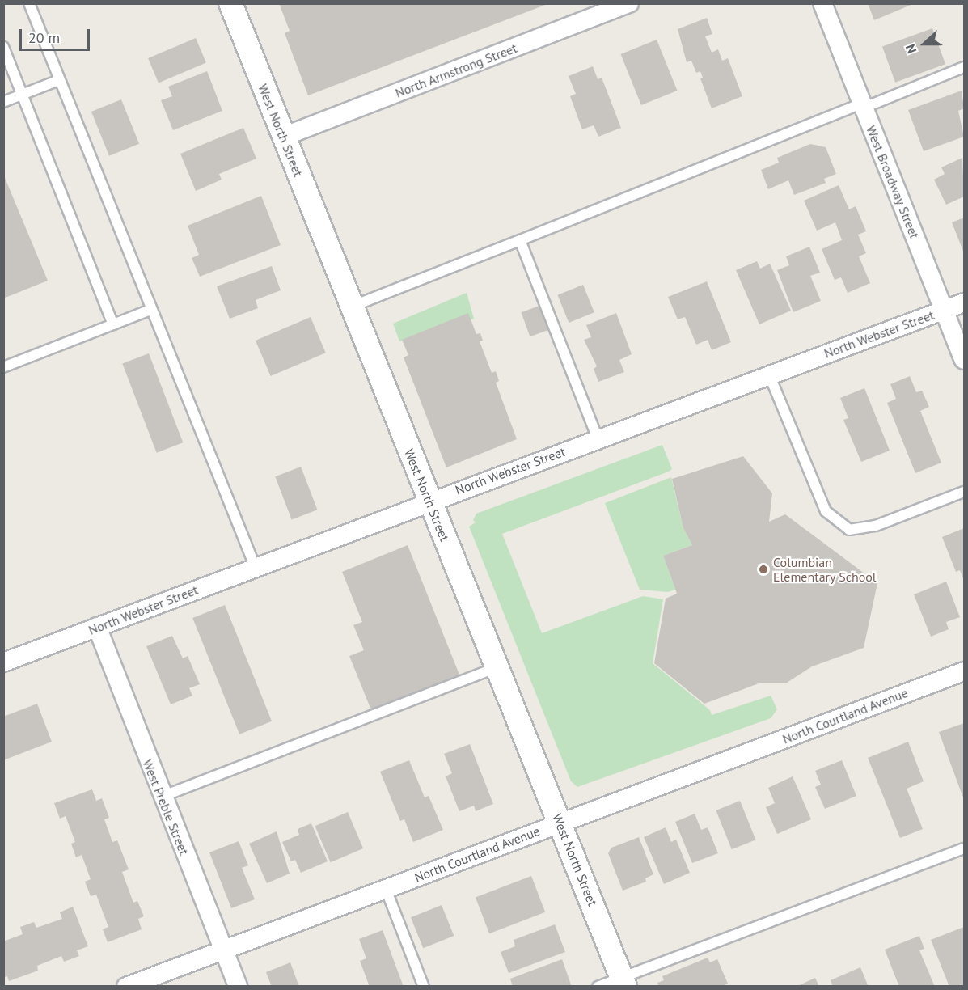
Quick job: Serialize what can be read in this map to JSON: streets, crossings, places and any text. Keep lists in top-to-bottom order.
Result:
{
  "streets": {
    "street": [
      "North Armstrong Street",
      "West North Street",
      "West Broadway Street",
      "North Webster Street",
      "North Courtland Avenue",
      "West Preble Street"
    ]
  },
  "crossings": [
    ["North Armstrong Street", "West North Street"],
    ["West North Street", "North Webster Street"],
    ["West North Street", "North Courtland Avenue"],
    ["West Broadway Street", "North Webster Street"],
    ["North Webster Street", "West Preble Street"],
    ["North Courtland Avenue", "West Preble Street"]
  ],
  "places": ["Columbian Elementary School"],
  "scale_bar": "20 m",
  "north": "left"
}
